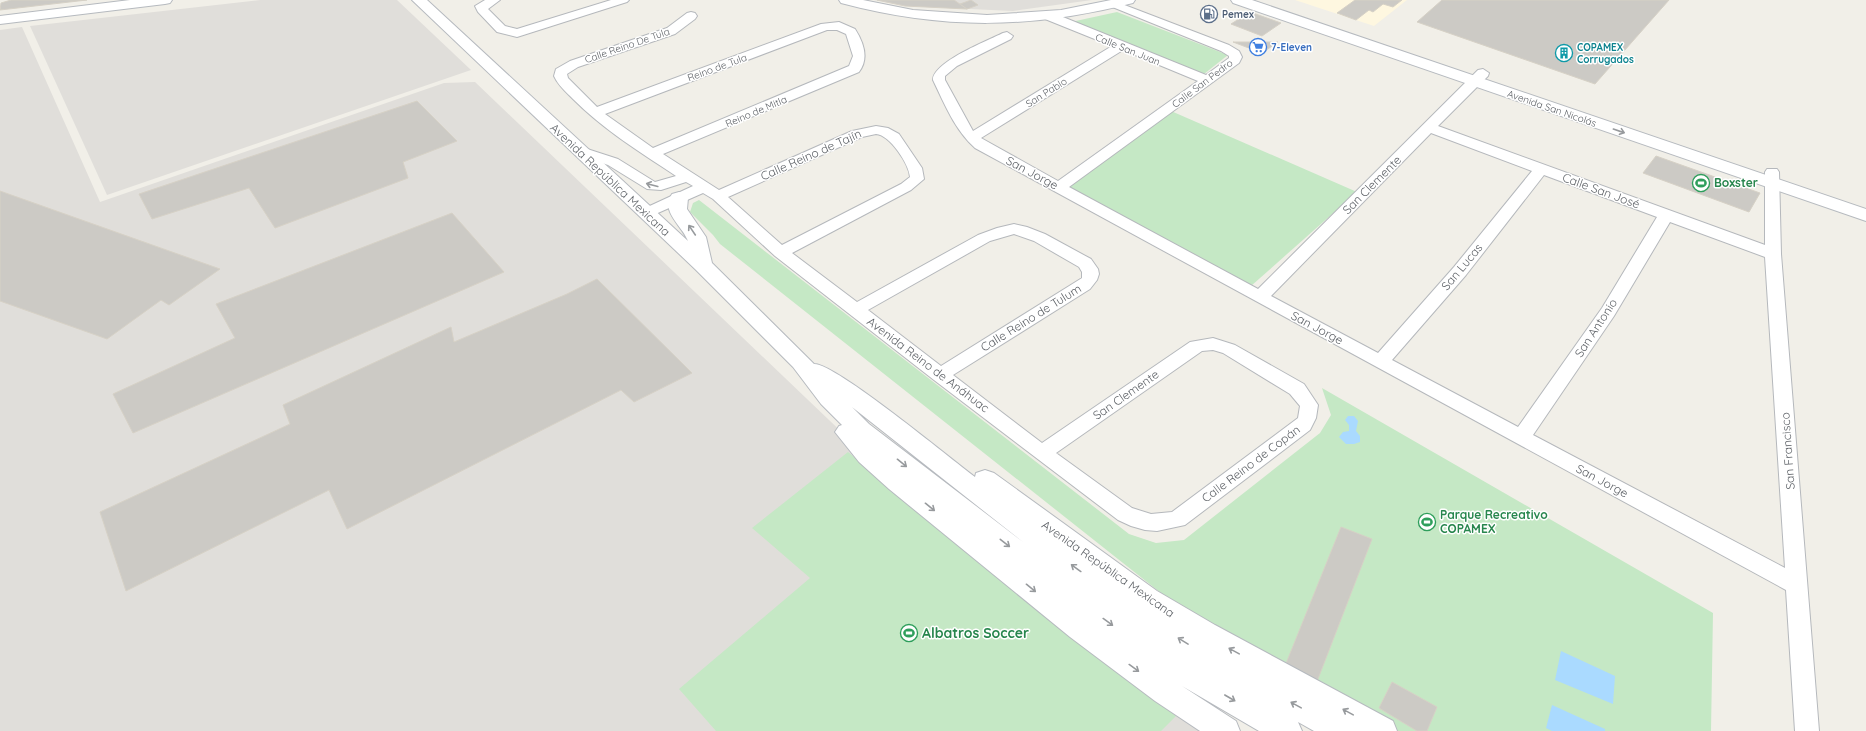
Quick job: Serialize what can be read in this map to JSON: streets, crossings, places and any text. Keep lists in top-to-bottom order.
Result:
{
  "streets": {
    "street": [
      "Calle Reino De Tula",
      "Calle San Juan",
      "Reino de Tula",
      "Calle San Pedro",
      "San Pablo",
      "Avenida San Nicolás",
      "Reino de Mitla",
      "Calle Reino de Tajín",
      "San Jorge",
      "Avenida República Mexicana",
      "San Clemente",
      "Calle San José",
      "San Lucas",
      "Calle Reino de Tulum",
      "San Antonio",
      "Avenida Reino de Anáhuac",
      "San Francisco",
      "Calle Reino de Copán"
    ]
  },
  "crossings": [
    ["Calle Reino De Tula", "Avenida Reino de Anáhuac"],
    ["Calle San Juan", "Calle San Pedro"],
    ["Calle San Juan", "San Pablo"],
    ["Reino de Tula", "Reino de Mitla"],
    ["Reino de Tula", "Avenida Reino de Anáhuac"],
    ["Calle San Pedro", "San Jorge"],
    ["San Pablo", "San Jorge"],
    ["Avenida San Nicolás", "San Clemente"],
    ["Avenida San Nicolás", "San Francisco"],
    ["Reino de Mitla", "Avenida Reino de Anáhuac"],
    ["Calle Reino de Tajín", "Avenida Reino de Anáhuac"],
    ["San Jorge", "San Clemente"],
    ["San Jorge", "San Lucas"],
    ["San Jorge", "San Antonio"],
    ["San Jorge", "San Francisco"],
    ["San Clemente", "Calle San José"],
    ["San Clemente", "Avenida Reino de Anáhuac"],
    ["San Clemente", "Calle Reino de Copán"],
    ["Calle San José", "San Lucas"],
    ["Calle San José", "San Antonio"],
    ["Calle San José", "San Francisco"],
    ["Calle Reino de Tulum", "Avenida Reino de Anáhuac"],
    ["Avenida Reino de Anáhuac", "Calle Reino de Copán"]
  ],
  "places": {
    "fuel station": ["Pemex"],
    "supermarket": ["7-Eleven"],
    "building": ["COPAMEX Corrugados"],
    "sports": ["Boxster", "Parque Recreativo COPAMEX", "Albatros Soccer"]
  }
}
